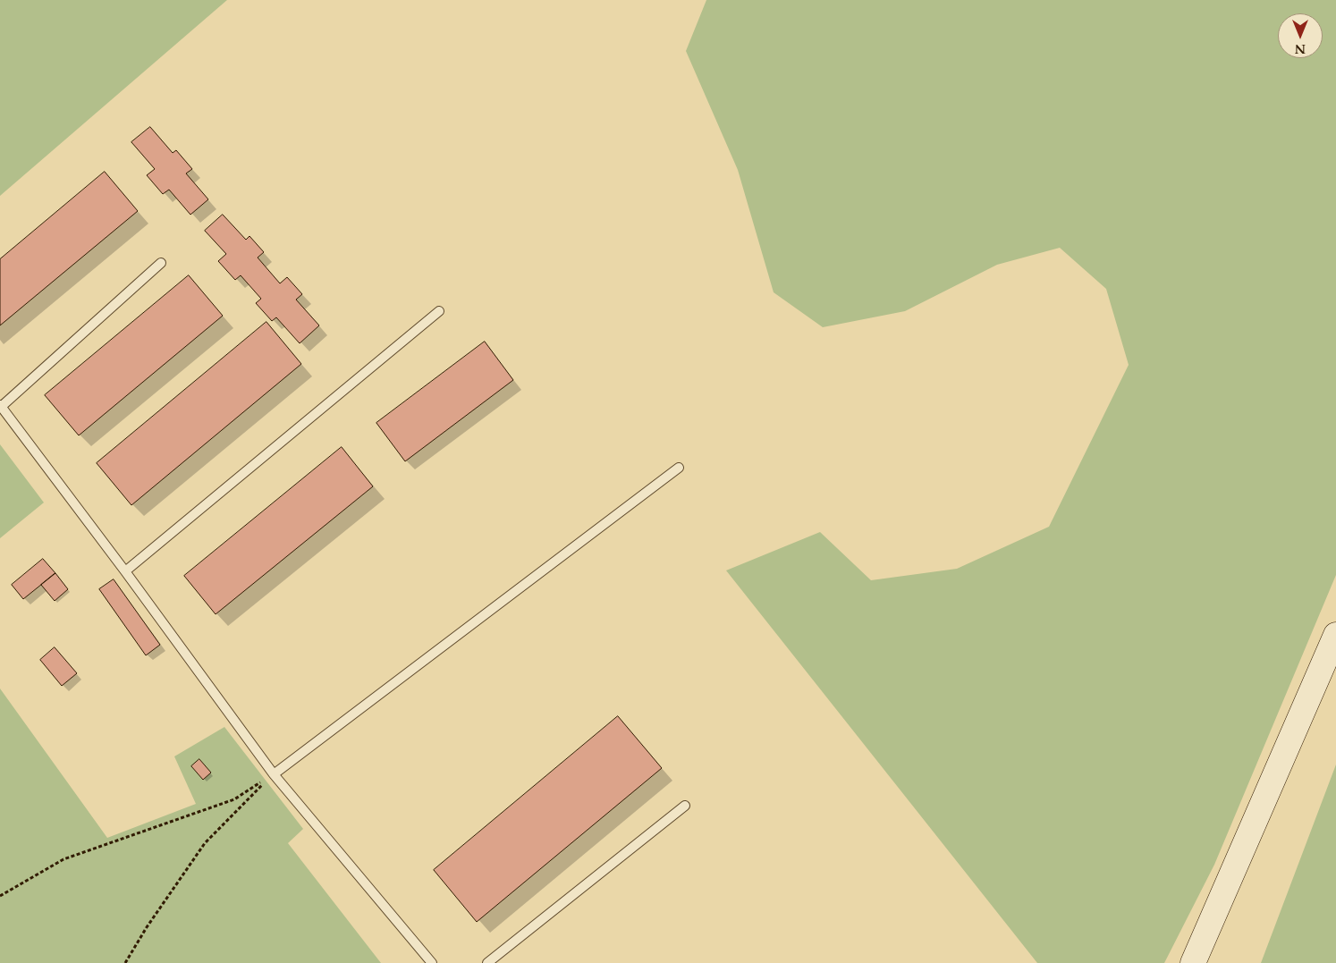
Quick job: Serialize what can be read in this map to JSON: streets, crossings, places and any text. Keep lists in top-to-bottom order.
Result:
{
  "north": "bottom"
}
